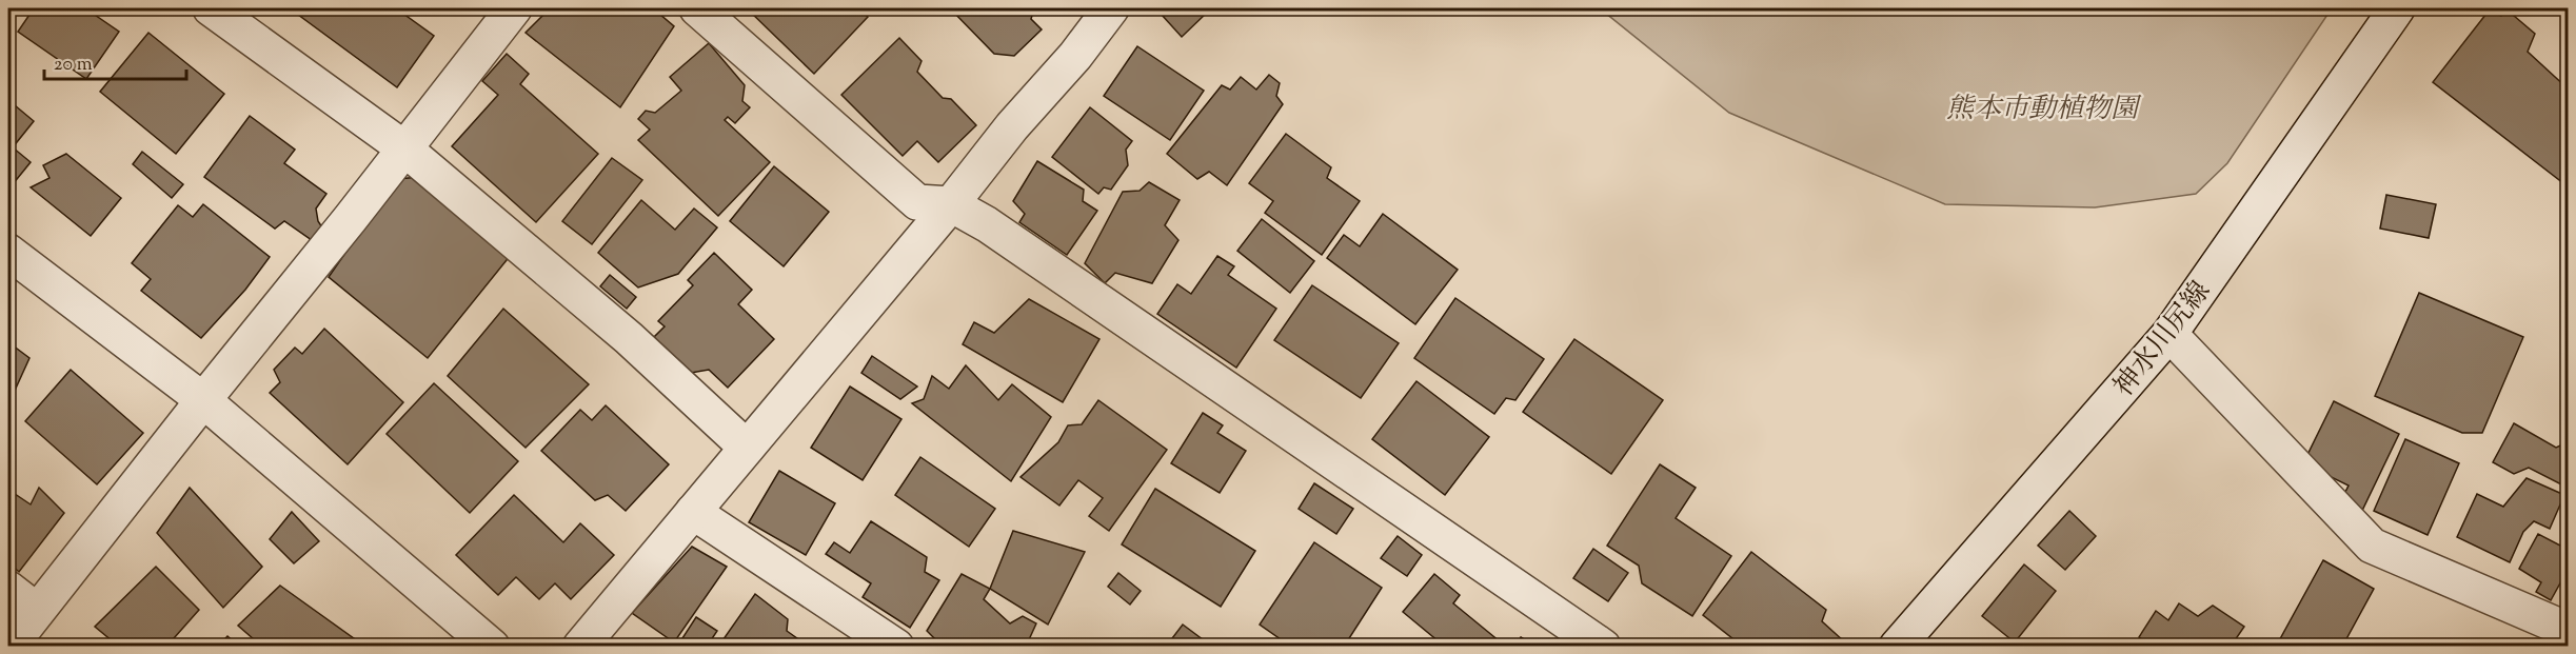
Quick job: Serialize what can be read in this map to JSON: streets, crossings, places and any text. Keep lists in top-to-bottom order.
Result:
{
  "streets": {
    "street": ["神水川尻線"]
  },
  "parks": ["熊本市動植物園"],
  "scale_bar": "20 m"
}
